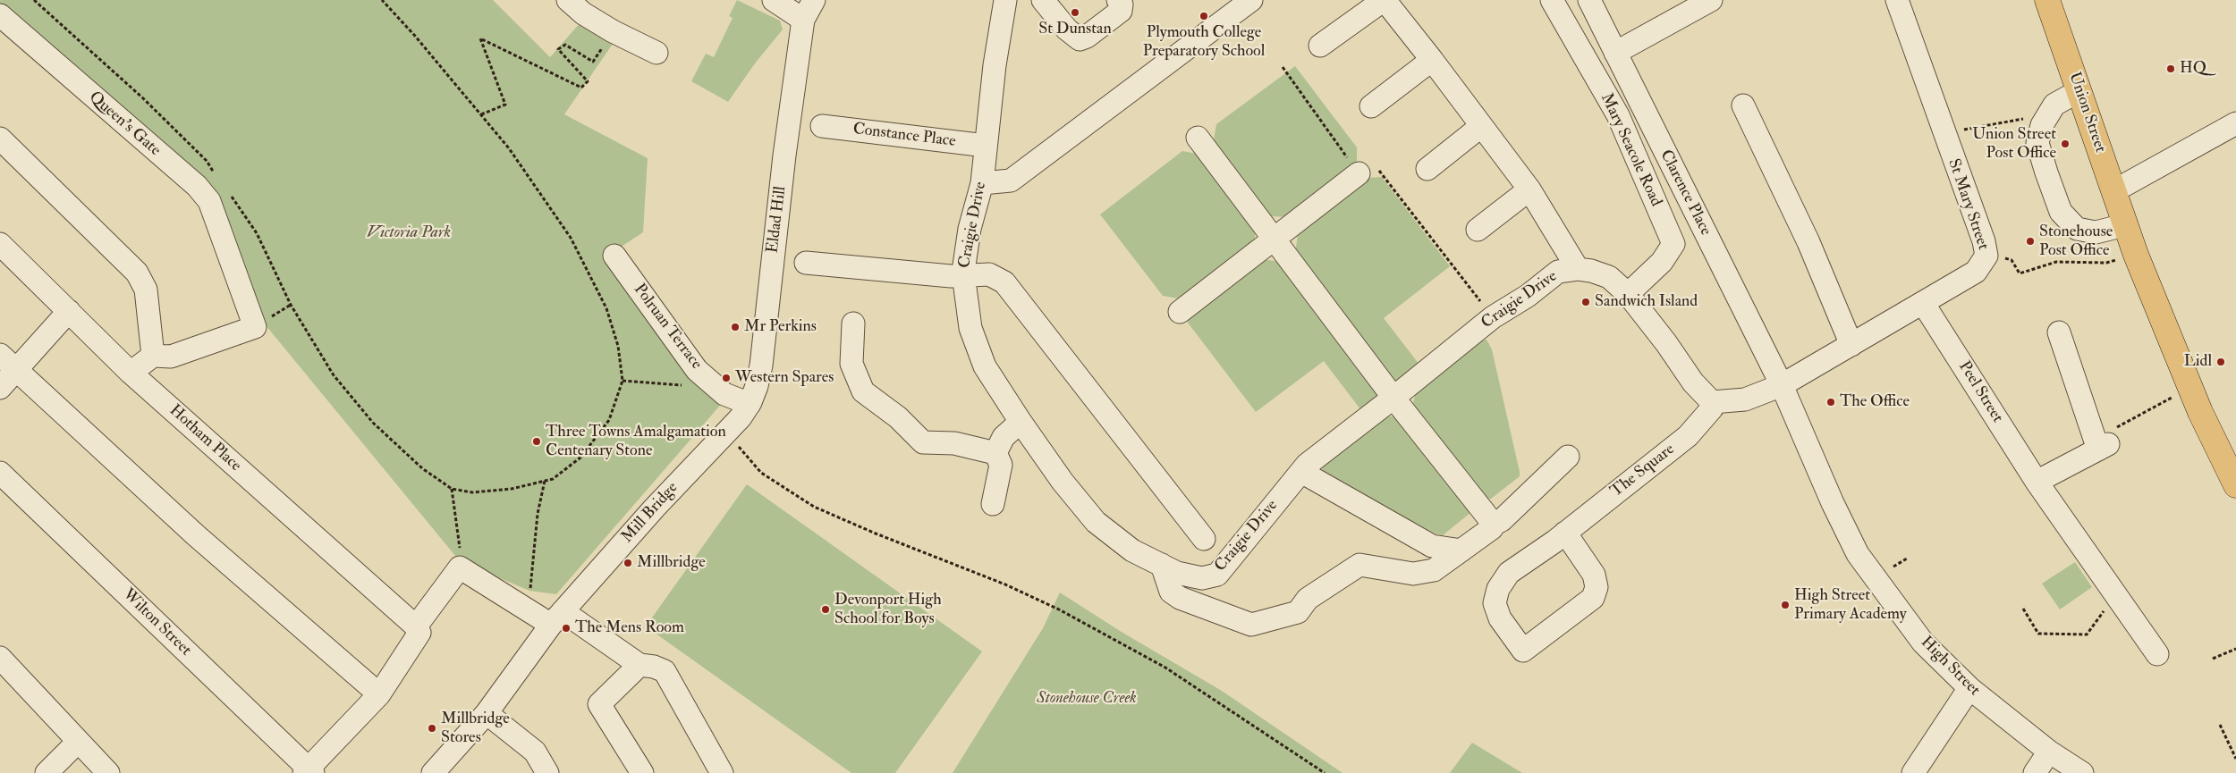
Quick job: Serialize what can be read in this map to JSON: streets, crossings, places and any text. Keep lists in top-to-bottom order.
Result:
{
  "streets": {
    "main road": ["Union Street"],
    "street": [
      "Queen's Gate",
      "Constance Place",
      "Mary Seacole Road",
      "Clarence Place",
      "St Mary Street",
      "Eldad Hill",
      "Craigie Drive",
      "Polruan Terrace",
      "Peel Street",
      "Hotham Place",
      "The Square",
      "Mill Bridge",
      "Wilton Street",
      "High Street"
    ]
  },
  "crossings": [
    ["Constance Place", "Craigie Drive"],
    ["Mary Seacole Road", "Craigie Drive"],
    ["Clarence Place", "St Mary Street"],
    ["Clarence Place", "High Street"],
    ["St Mary Street", "Peel Street"],
    ["St Mary Street", "High Street"],
    ["Eldad Hill", "Polruan Terrace"],
    ["Eldad Hill", "Mill Bridge"],
    ["Craigie Drive", "The Square"],
    ["Polruan Terrace", "Mill Bridge"]
  ],
  "parks": ["Victoria Park", "Stonehouse Creek"],
  "places": [
    "St Dunstan",
    "Plymouth College Preparatory School",
    "HQ",
    "Union Street Post Office",
    "Stonehouse Post Office",
    "Sandwich Island",
    "Mr Perkins",
    "Lidl",
    "Western Spares",
    "The Office",
    "Three Towns Amalgamation Centenary Stone",
    "Millbridge",
    "High Street Primary Academy",
    "Devonport High School for Boys",
    "The Mens Room",
    "Millbridge Stores"
  ]
}
